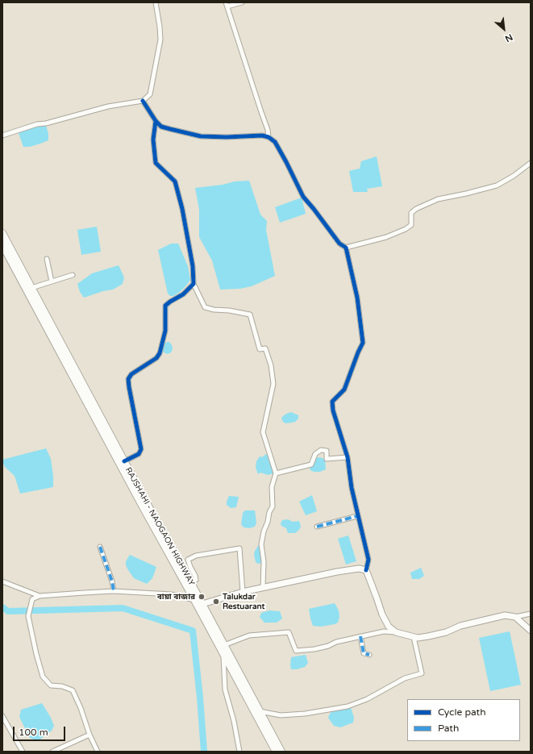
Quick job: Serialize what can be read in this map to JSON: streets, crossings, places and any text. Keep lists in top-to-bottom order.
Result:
{
  "streets": {
    "main road": ["RAJSHAHI - NAOGAON HIGHWAY"]
  },
  "places": ["বায়া বাজার", "Talukdar Restuarant"],
  "legend": ["Cycle path", "Path"],
  "scale_bar": "100 m",
  "north": "bottom right"
}
